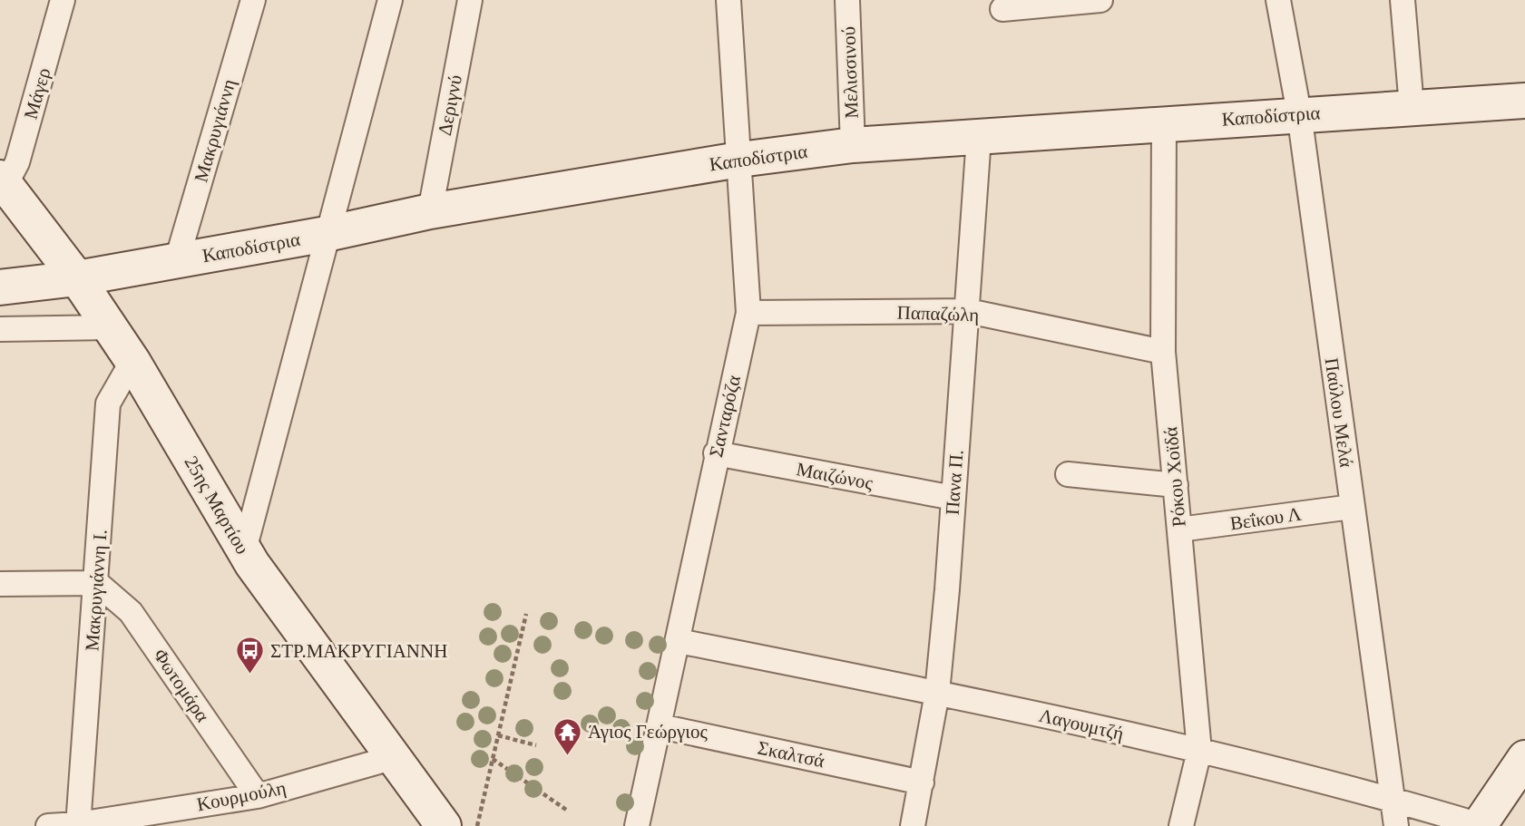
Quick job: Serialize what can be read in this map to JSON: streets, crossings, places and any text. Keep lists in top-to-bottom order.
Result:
{
  "streets": {
    "street": [
      "Μελισσινού",
      "Μάγερ",
      "Δεριγνύ",
      "Καποδίστρια",
      "Μακρυγιάννη",
      "Παπαζώλη",
      "Παύλου Μελά",
      "Σανταρόζα",
      "Μαιζώνος",
      "Ρόκου Χοϊδά",
      "Πανα Π.",
      "25ης Μαρτίου",
      "Βεΐκου Λ",
      "Μακρυγιάννη Ι.",
      "Φωτομάρα",
      "Λαγουμτζή",
      "Σκαλτσά",
      "Κουρμούλη"
    ]
  },
  "crossings": [
    ["Μελισσινού", "Καποδίστρια"],
    ["Μάγερ", "25ης Μαρτίου"],
    ["Δεριγνύ", "Καποδίστρια"],
    ["Καποδίστρια", "Μακρυγιάννη"],
    ["Καποδίστρια", "Παύλου Μελά"],
    ["Καποδίστρια", "Σανταρόζα"],
    ["Καποδίστρια", "Ρόκου Χοϊδά"],
    ["Καποδίστρια", "Πανα Π."],
    ["Καποδίστρια", "25ης Μαρτίου"],
    ["Παπαζώλη", "Σανταρόζα"],
    ["Παπαζώλη", "Ρόκου Χοϊδά"],
    ["Παπαζώλη", "Πανα Π."],
    ["Παύλου Μελά", "Βεΐκου Λ"],
    ["Παύλου Μελά", "Λαγουμτζή"],
    ["Σανταρόζα", "Μαιζώνος"],
    ["Σανταρόζα", "Λαγουμτζή"],
    ["Σανταρόζα", "Σκαλτσά"],
    ["Μαιζώνος", "Πανα Π."],
    ["Ρόκου Χοϊδά", "Βεΐκου Λ"],
    ["Ρόκου Χοϊδά", "Λαγουμτζή"],
    ["Πανα Π.", "Λαγουμτζή"],
    ["Πανα Π.", "Σκαλτσά"],
    ["25ης Μαρτίου", "Μακρυγιάννη Ι."],
    ["25ης Μαρτίου", "Κουρμούλη"],
    ["Μακρυγιάννη Ι.", "Φωτομάρα"],
    ["Μακρυγιάννη Ι.", "Κουρμούλη"],
    ["Φωτομάρα", "Κουρμούλη"]
  ],
  "places": {
    "bus stop": ["ΣΤΡ.ΜΑΚΡΥΓΙΑΝΝΗ"],
    "temple": ["Άγιος Γεώργιος"]
  }
}
